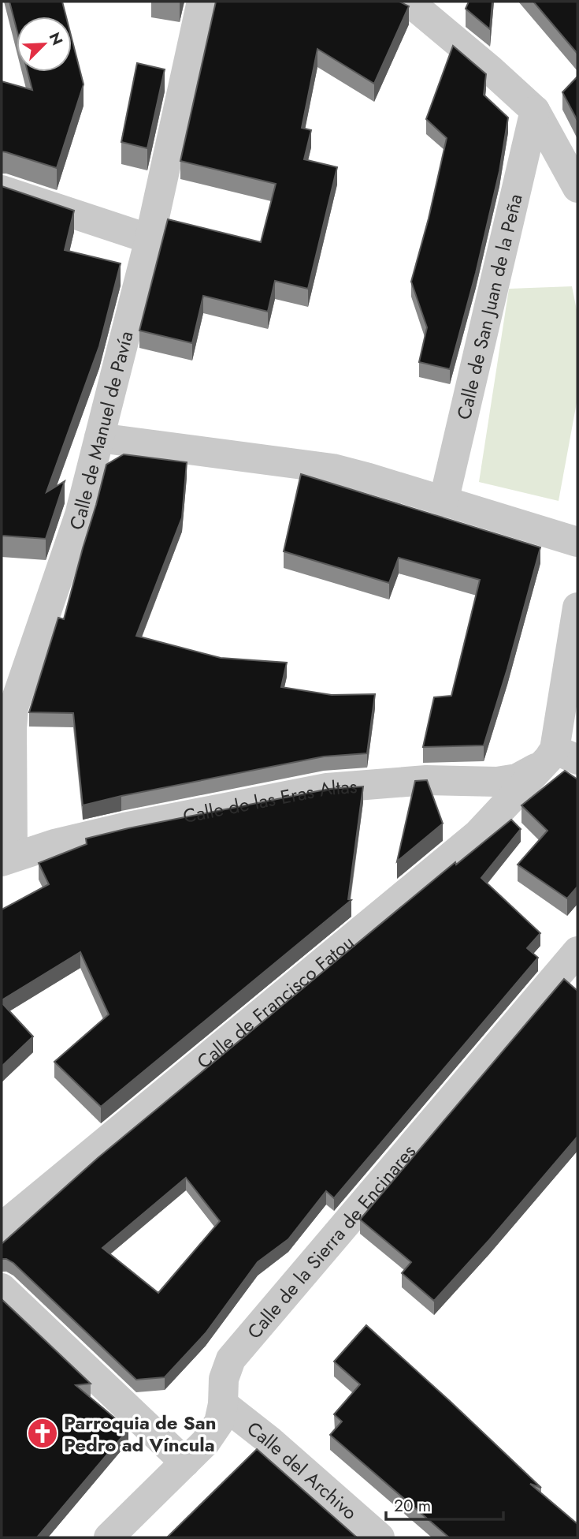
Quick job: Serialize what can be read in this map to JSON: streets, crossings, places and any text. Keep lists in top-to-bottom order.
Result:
{
  "streets": {
    "street": [
      "Calle de San Juan de la Peña",
      "Calle de Manuel de Pavía",
      "Calle de las Eras Altas",
      "Calle de Francisco Fatou",
      "Calle de la Sierra de Encinares",
      "Calle del Archivo"
    ]
  },
  "crossings": [
    ["Calle de Manuel de Pavía", "Calle de las Eras Altas"],
    ["Calle de las Eras Altas", "Calle de Francisco Fatou"],
    ["Calle de la Sierra de Encinares", "Calle del Archivo"]
  ],
  "places": {
    "church": ["Parroquia de San Pedro ad Víncula"]
  },
  "scale_bar": "20 m",
  "north": "top right"
}
